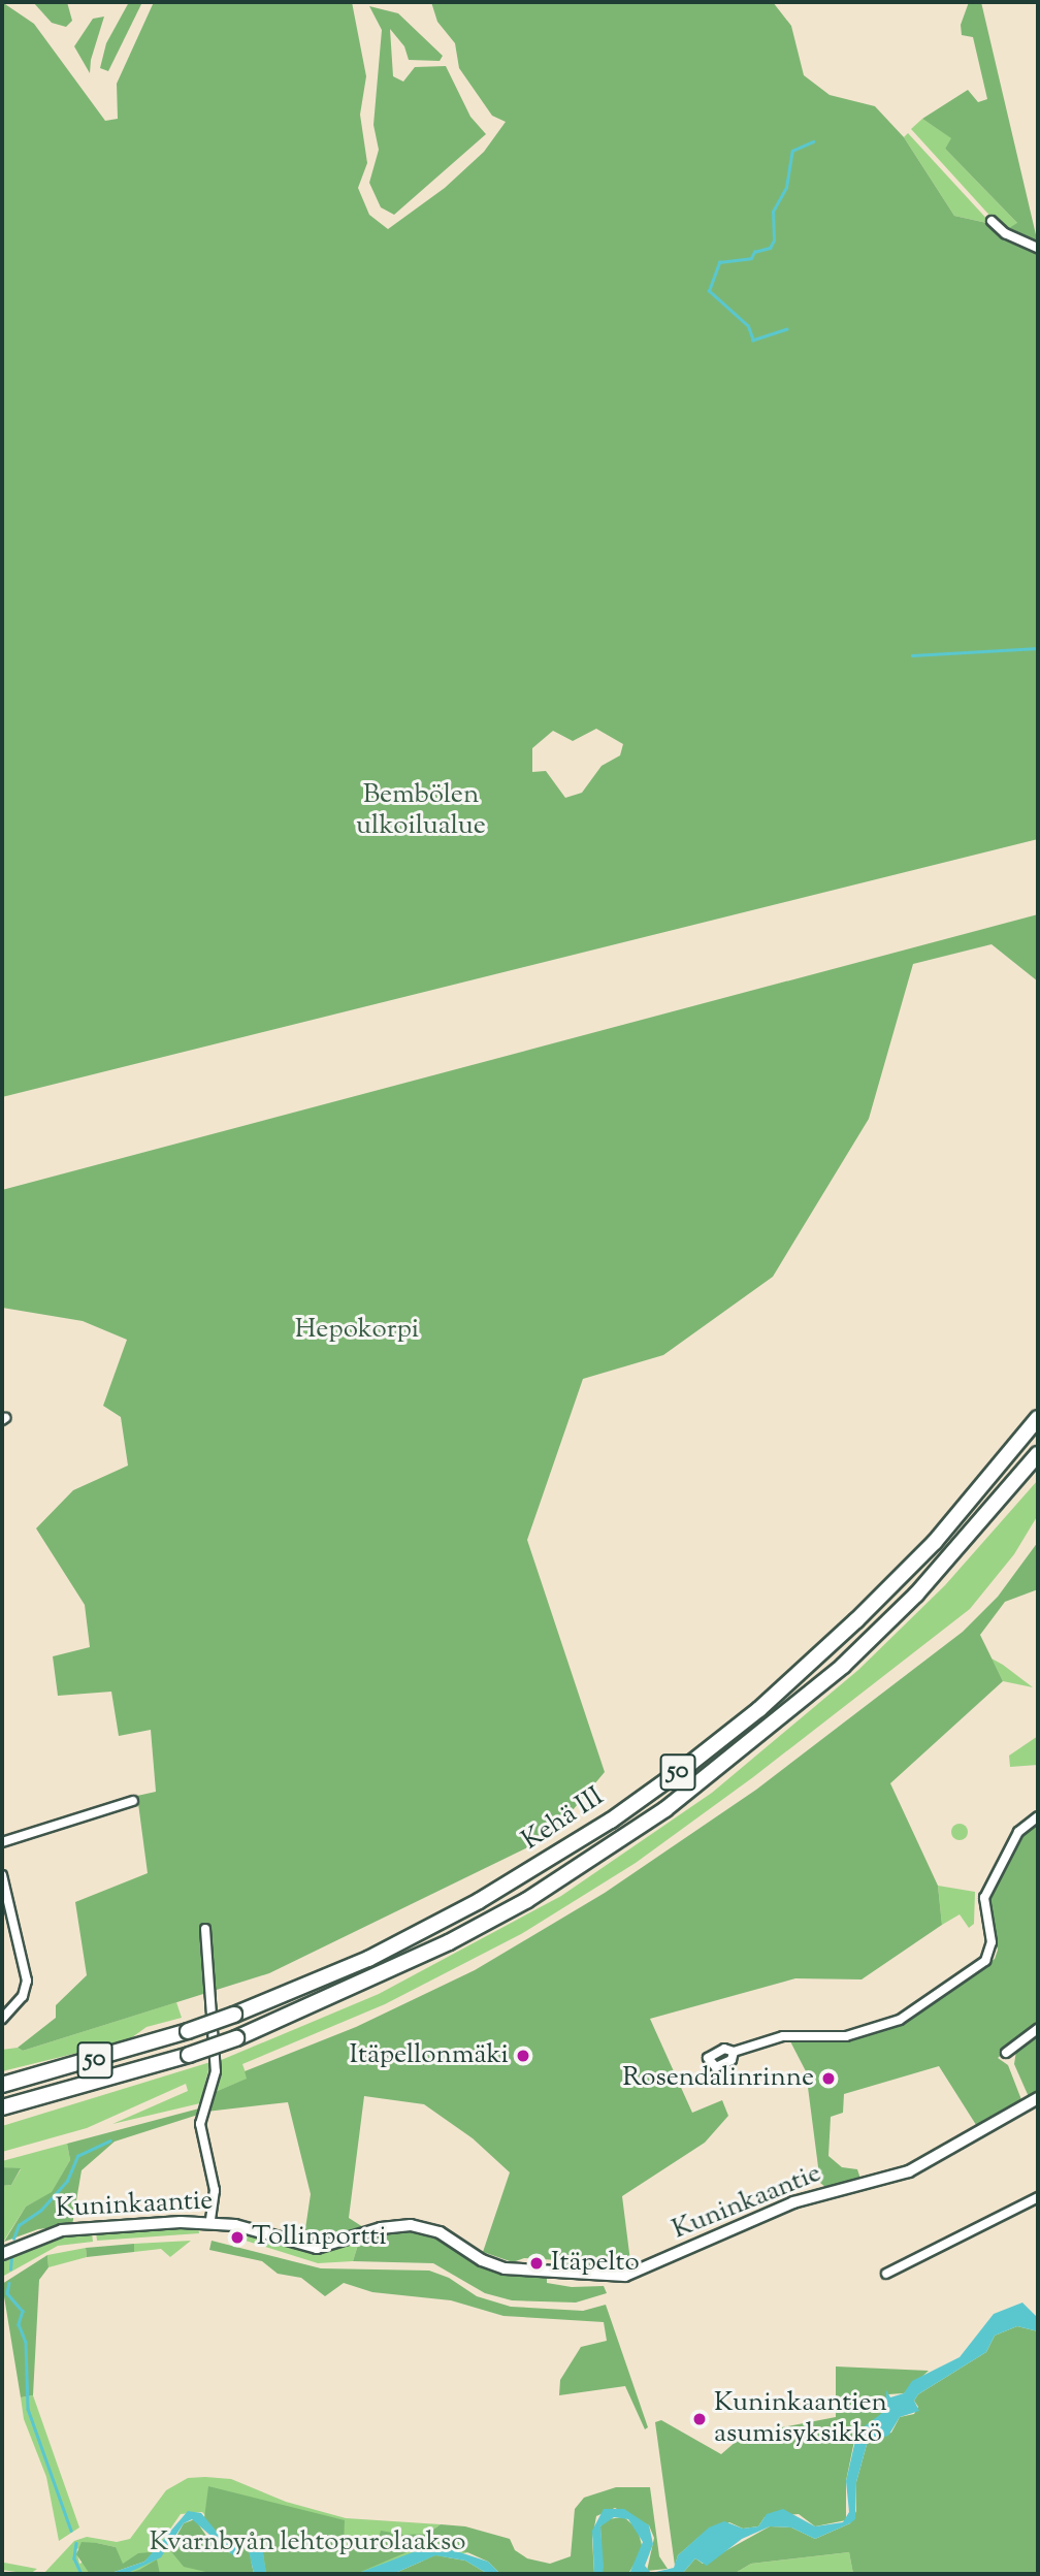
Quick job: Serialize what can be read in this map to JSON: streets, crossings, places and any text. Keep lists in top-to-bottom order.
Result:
{
  "streets": {
    "highway": ["50", "Kehä III"],
    "main road": ["Kuninkaantie"]
  },
  "parks": ["Bembölen ulkoilualue", "Hepokorpi", "Kvarnbyån lehtopurolaakso"],
  "places": [
    "Itäpellonmäki",
    "Rosendalinrinne",
    "Tollinportti",
    "Itäpelto",
    "Kuninkaantien asumisyksikkö"
  ]
}
